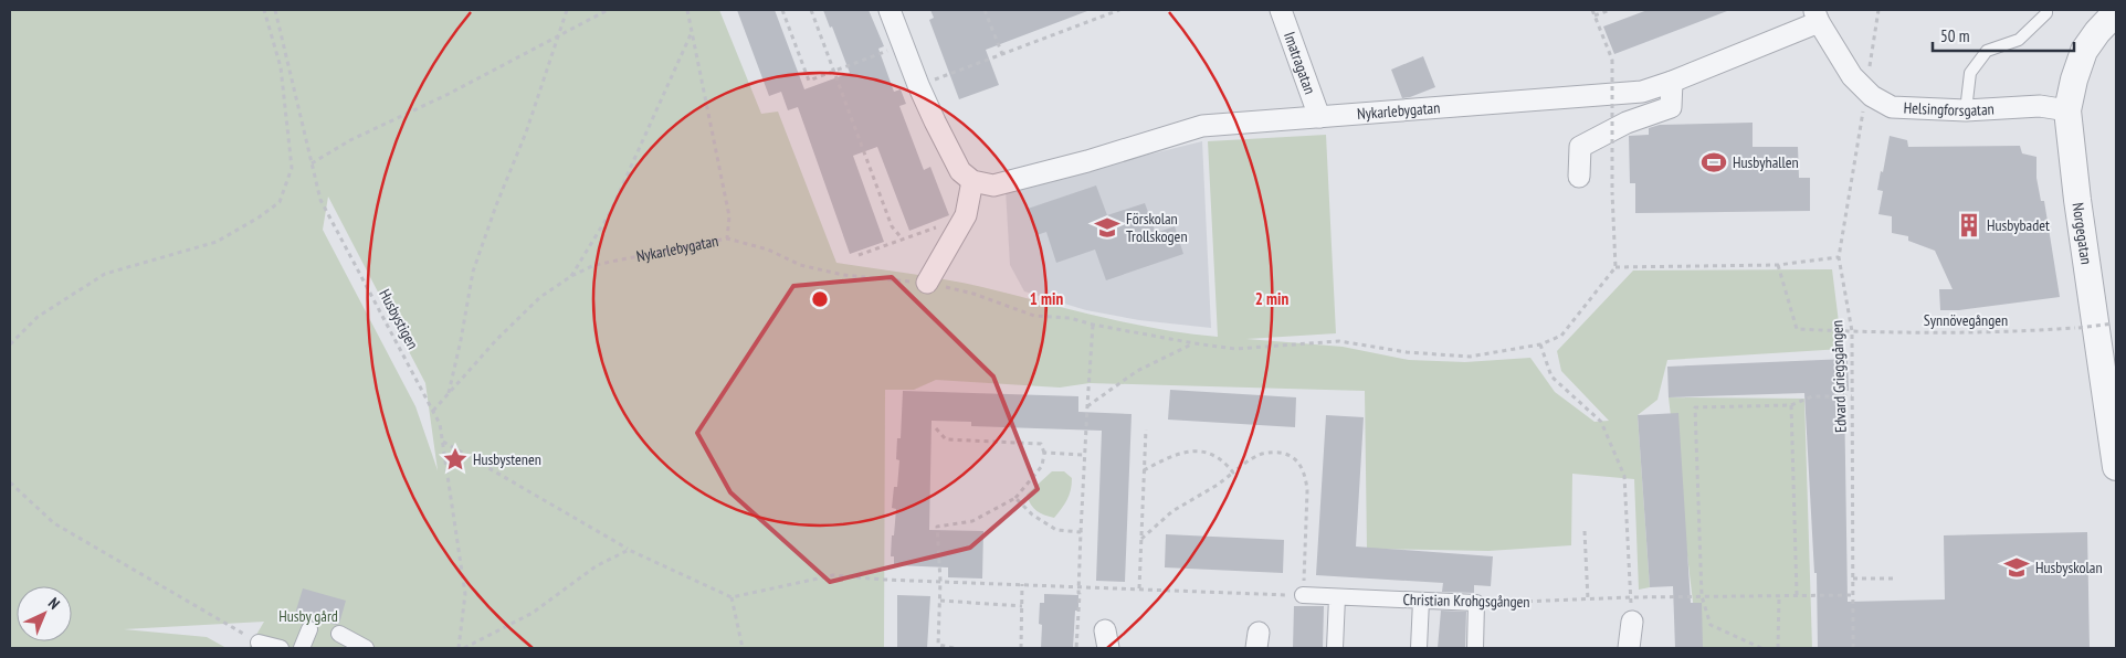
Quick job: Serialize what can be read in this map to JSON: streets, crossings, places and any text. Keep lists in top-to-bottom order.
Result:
{
  "streets": {
    "street": [
      "Imatragatan",
      "Helsingforsgatan",
      "Nykarlebygatan",
      "Norgegatan",
      "Christian Krohgsgången"
    ],
    "path": ["Husbystigen", "Synnövegången", "Edvard Griegsgången"]
  },
  "crossings": [
    ["Imatragatan", "Nykarlebygatan"],
    ["Helsingforsgatan", "Nykarlebygatan"],
    ["Helsingforsgatan", "Norgegatan"],
    ["Helsingforsgatan", "Edvard Griegsgången"],
    ["Nykarlebygatan", "Husbystigen"],
    ["Synnövegången", "Edvard Griegsgången"],
    ["Edvard Griegsgången", "Christian Krohgsgången"]
  ],
  "parks": ["Husby gård"],
  "places": {
    "sports": ["Husbyhallen"],
    "building": ["Husbybadet"],
    "school or university": ["Förskolan Trollskogen", "Husbyskolan"],
    "place": ["Husbystenen"]
  },
  "scale_bar": "50 m",
  "north": "top right",
  "rings": ["1 min", "2 min"]
}
